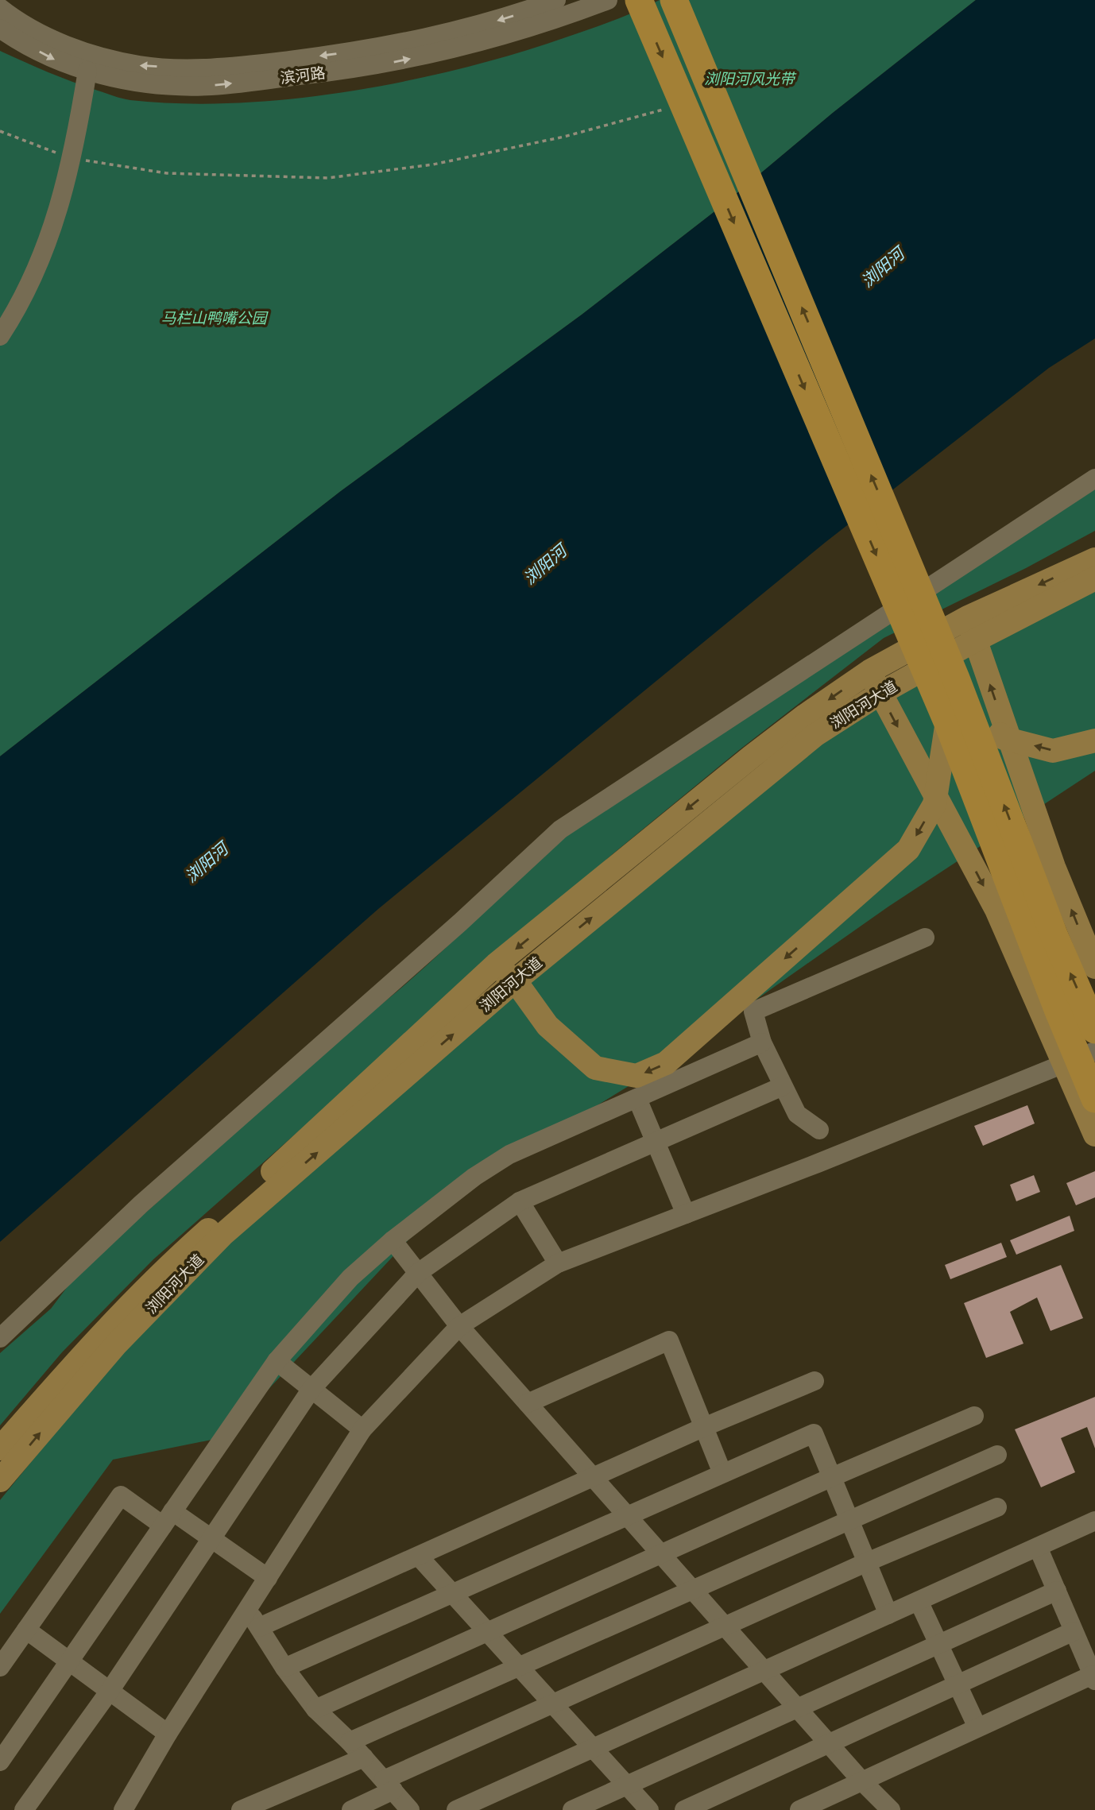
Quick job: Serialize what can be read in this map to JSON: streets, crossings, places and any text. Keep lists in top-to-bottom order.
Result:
{
  "streets": {
    "main road": ["浏阳河大道"],
    "street": ["滨河路"]
  },
  "water": ["浏阳河"],
  "parks": ["浏阳河风光带", "马栏山鸭嘴公园"]
}
